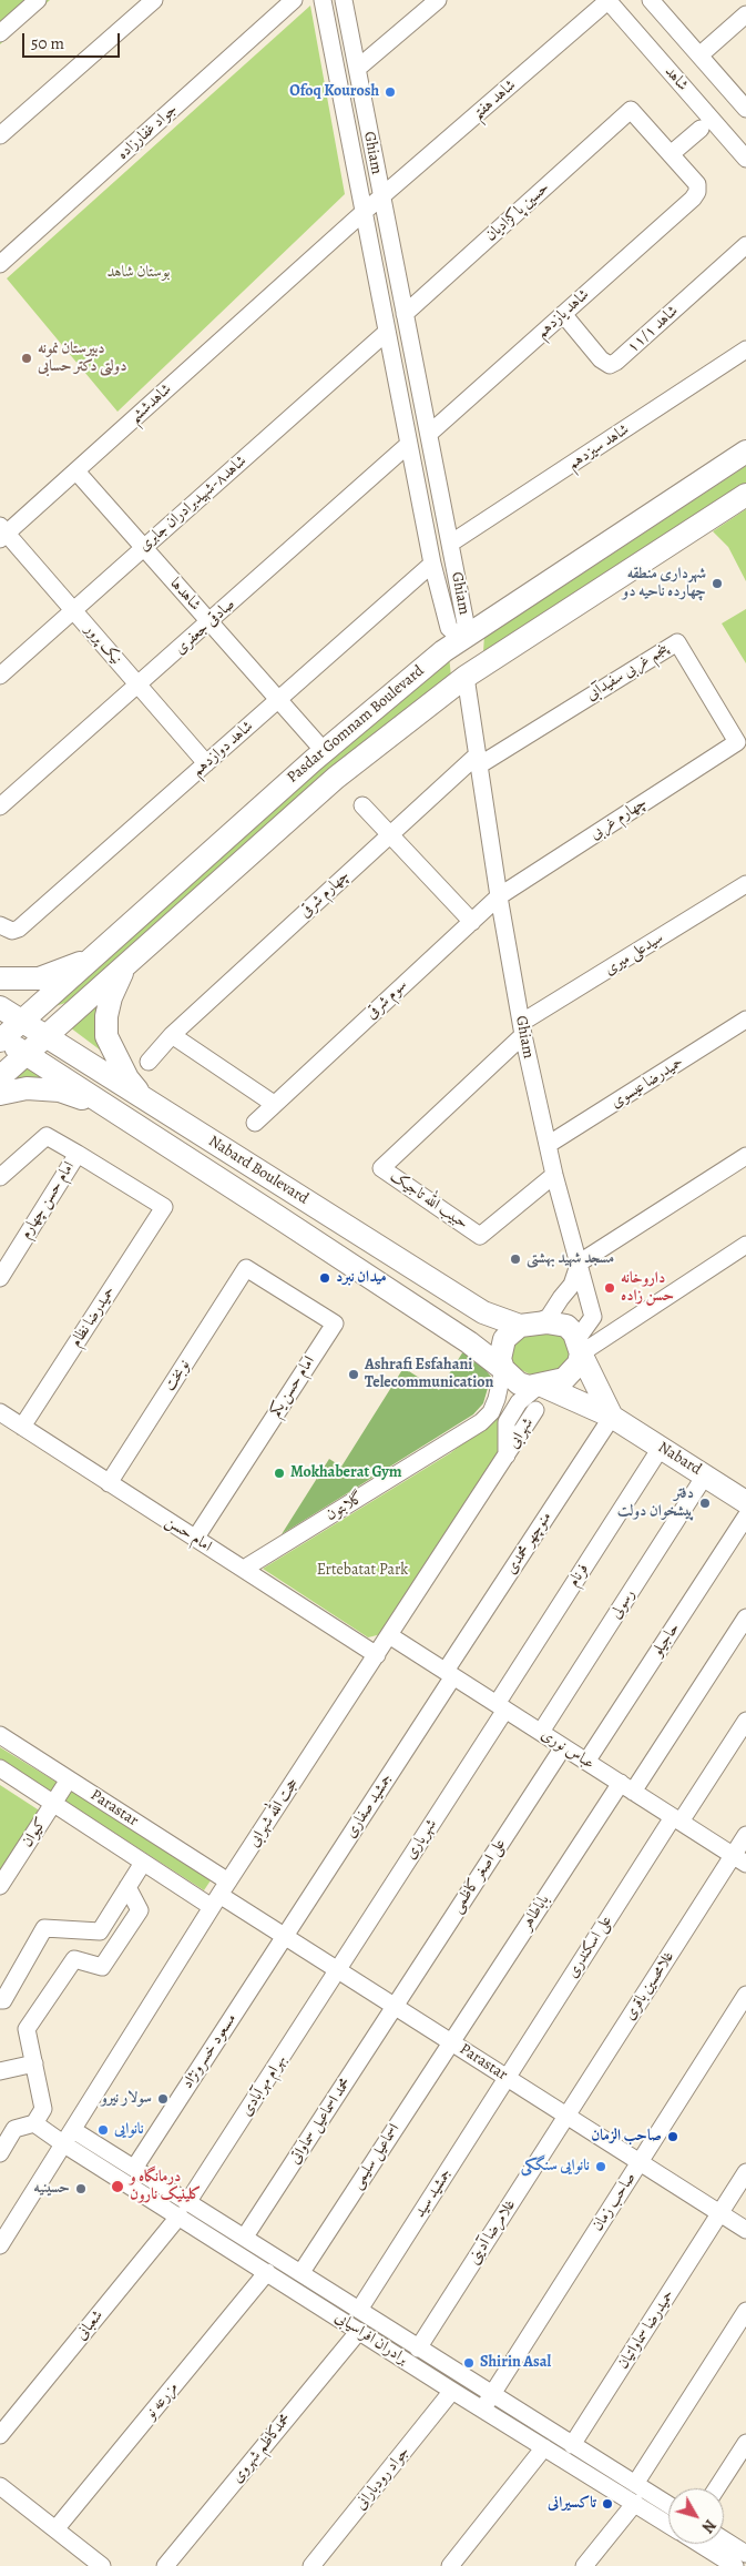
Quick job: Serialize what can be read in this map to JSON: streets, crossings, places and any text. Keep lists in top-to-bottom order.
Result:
{
  "streets": {
    "main road": ["Pasdar Gomnam Boulevard", "Nabard Boulevard", "Nabard"],
    "street": [
      "شاهد",
      "شاهد هفتم",
      "جواد غفارزاده",
      "Ghiam",
      "حسین پاکزادیان",
      "شاهد یازدهم",
      "شاهد ۱۱/۱",
      "شاهدششم",
      "شاهد سیزدهم",
      "شاهد۸-شهیدبرادران جابری",
      "شاهدها",
      "صادقی جعفری",
      "نیک پرور",
      "پنجم غربی سفیدآبی",
      "شاهد دوازدهم",
      "چهارم غربی",
      "چهارم شرقی",
      "سیدعلی میری",
      "سوم شرقی",
      "حمیدرضا عیسوی",
      "امام حسن چهارم",
      "حبیب الله تاجیک",
      "حمیدرضا نظام",
      "نوبخت",
      "امام حسن یکم",
      "شهرابی",
      "گلابتون",
      "امام حسن",
      "منوچهر محمدی",
      "فرنام",
      "رسولى",
      "حاجیلو",
      "عباس نوری",
      "جمشید صفاری",
      "Parastar",
      "حجت الله شهرابی",
      "کیوان",
      "شهریاری",
      "علی اصغر کاظمی",
      "باباطاهر",
      "علی اسکندری",
      "غلامحسین باقری",
      "مسعود خسرونژاد",
      "بهرام مهرآبادی",
      "محمد اسماعیل سماواتی",
      "اسماعیل سلیمی",
      "جمشید سید",
      "صاحب زمان",
      "غلامرضا آدینی",
      "شعبانی",
      "حمیدرضا سماواتیان",
      "برادران افراسیابی",
      "مزرعه نو",
      "محمدکاظم شهروی",
      "جواد رودبارانی"
    ]
  },
  "crossings": [
    ["شاهد", "شاهد هفتم"],
    ["شاهد هفتم", "Ghiam"],
    ["شاهد هفتم", "شاهدششم"],
    ["Ghiam", "حسین پاکزادیان"],
    ["Ghiam", "شاهد یازدهم"],
    ["Ghiam", "شاهدششم"],
    ["Ghiam", "شاهد سیزدهم"],
    ["Ghiam", "شاهد۸-شهیدبرادران جابری"],
    ["Ghiam", "صادقی جعفری"],
    ["Ghiam", "پنجم غربی سفیدآبی"],
    ["Ghiam", "Pasdar Gomnam Boulevard"],
    ["Ghiam", "شاهد دوازدهم"],
    ["Ghiam", "چهارم غربی"],
    ["Ghiam", "چهارم شرقی"],
    ["Ghiam", "سیدعلی میری"],
    ["Ghiam", "سوم شرقی"],
    ["Ghiam", "حمیدرضا عیسوی"],
    ["Ghiam", "Nabard Boulevard"],
    ["Ghiam", "حبیب الله تاجیک"],
    ["Ghiam", "Nabard"],
    ["Ghiam", "گلابتون"],
    ["حسین پاکزادیان", "شاهد یازدهم"],
    ["شاهد یازدهم", "شاهد ۱۱/۱"],
    ["شاهدششم", "شاهدها"],
    ["شاهدششم", "نیک پرور"],
    ["شاهد۸-شهیدبرادران جابری", "شاهدها"],
    ["شاهد۸-شهیدبرادران جابری", "نیک پرور"],
    ["شاهدها", "صادقی جعفری"],
    ["شاهدها", "شاهد دوازدهم"],
    ["صادقی جعفری", "نیک پرور"],
    ["نیک پرور", "شاهد دوازدهم"],
    ["پنجم غربی سفیدآبی", "چهارم غربی"],
    ["پنجم غربی سفیدآبی", "چهارم شرقی"],
    ["Pasdar Gomnam Boulevard", "Nabard Boulevard"],
    ["چهارم غربی", "سوم شرقی"],
    ["سیدعلی میری", "حبیب الله تاجیک"],
    ["Nabard Boulevard", "Nabard"],
    ["Nabard Boulevard", "گلابتون"],
    ["امام حسن چهارم", "حمیدرضا نظام"],
    ["حمیدرضا نظام", "امام حسن"],
    ["نوبخت", "امام حسن یکم"],
    ["نوبخت", "امام حسن"],
    ["امام حسن یکم", "امام حسن"],
    ["شهرابی", "حجت الله شهرابی"],
    ["Nabard", "گلابتون"],
    ["Nabard", "منوچهر محمدی"],
    ["Nabard", "فرنام"],
    ["Nabard", "رسولى"],
    ["گلابتون", "امام حسن"],
    ["امام حسن", "حجت الله شهرابی"],
    ["منوچهر محمدی", "عباس نوری"],
    ["منوچهر محمدی", "جمشید صفاری"],
    ["فرنام", "عباس نوری"],
    ["فرنام", "شهریاری"],
    ["رسولى", "عباس نوری"],
    ["حاجیلو", "عباس نوری"],
    ["عباس نوری", "جمشید صفاری"],
    ["عباس نوری", "حجت الله شهرابی"],
    ["عباس نوری", "شهریاری"],
    ["عباس نوری", "علی اصغر کاظمی"],
    ["عباس نوری", "باباطاهر"],
    ["عباس نوری", "علی اسکندری"],
    ["عباس نوری", "غلامحسین باقری"],
    ["جمشید صفاری", "Parastar"],
    ["جمشید صفاری", "مسعود خسرونژاد"],
    ["Parastar", "حجت الله شهرابی"],
    ["Parastar", "کیوان"],
    ["Parastar", "شهریاری"],
    ["Parastar", "علی اصغر کاظمی"],
    ["Parastar", "باباطاهر"],
    ["Parastar", "علی اسکندری"],
    ["Parastar", "غلامحسین باقری"],
    ["Parastar", "مسعود خسرونژاد"],
    ["Parastar", "بهرام مهرآبادی"],
    ["Parastar", "محمد اسماعیل سماواتی"],
    ["Parastar", "اسماعیل سلیمی"],
    ["Parastar", "جمشید سید"],
    ["Parastar", "صاحب زمان"],
    ["Parastar", "غلامرضا آدینی"],
    ["Parastar", "حمیدرضا سماواتیان"],
    ["حجت الله شهرابی", "برادران افراسیابی"],
    ["شهریاری", "بهرام مهرآبادی"],
    ["علی اصغر کاظمی", "محمد اسماعیل سماواتی"],
    ["باباطاهر", "اسماعیل سلیمی"],
    ["علی اسکندری", "جمشید سید"],
    ["غلامحسین باقری", "غلامرضا آدینی"],
    ["مسعود خسرونژاد", "برادران افراسیابی"],
    ["بهرام مهرآبادی", "شعبانی"],
    ["بهرام مهرآبادی", "برادران افراسیابی"],
    ["محمد اسماعیل سماواتی", "برادران افراسیابی"],
    ["اسماعیل سلیمی", "برادران افراسیابی"],
    ["جمشید سید", "برادران افراسیابی"],
    ["صاحب زمان", "برادران افراسیابی"],
    ["غلامرضا آدینی", "برادران افراسیابی"],
    ["شعبانی", "برادران افراسیابی"],
    ["حمیدرضا سماواتیان", "برادران افراسیابی"],
    ["برادران افراسیابی", "مزرعه نو"],
    ["برادران افراسیابی", "محمدکاظم شهروی"],
    ["برادران افراسیابی", "جواد رودبارانی"]
  ],
  "parks": ["بوستان شاهد", "Ertebatat Park"],
  "places": [
    "Ofoq Kourosh",
    "دبیرستان نمونه دولتی دکتر حسابی",
    "شهرداری منطقه چهارده ناحیه دو",
    "مسجد شهید بهشتی",
    "میدان نبرد",
    "داروخانه حسن زاده",
    "Ashrafi Esfahani Telecommunication",
    "Mokhaberat Gym",
    "دفتر پیشخوان دولت",
    "سولار نیرو",
    "نانوایی",
    "صاحب الزمان",
    "نانوایی سنگکی",
    "درمانگاه و کلینیک نارون",
    "حسینیه",
    "Shirin Asal",
    "تاکسیرانی"
  ],
  "scale_bar": "50 m",
  "north": "bottom right"
}
